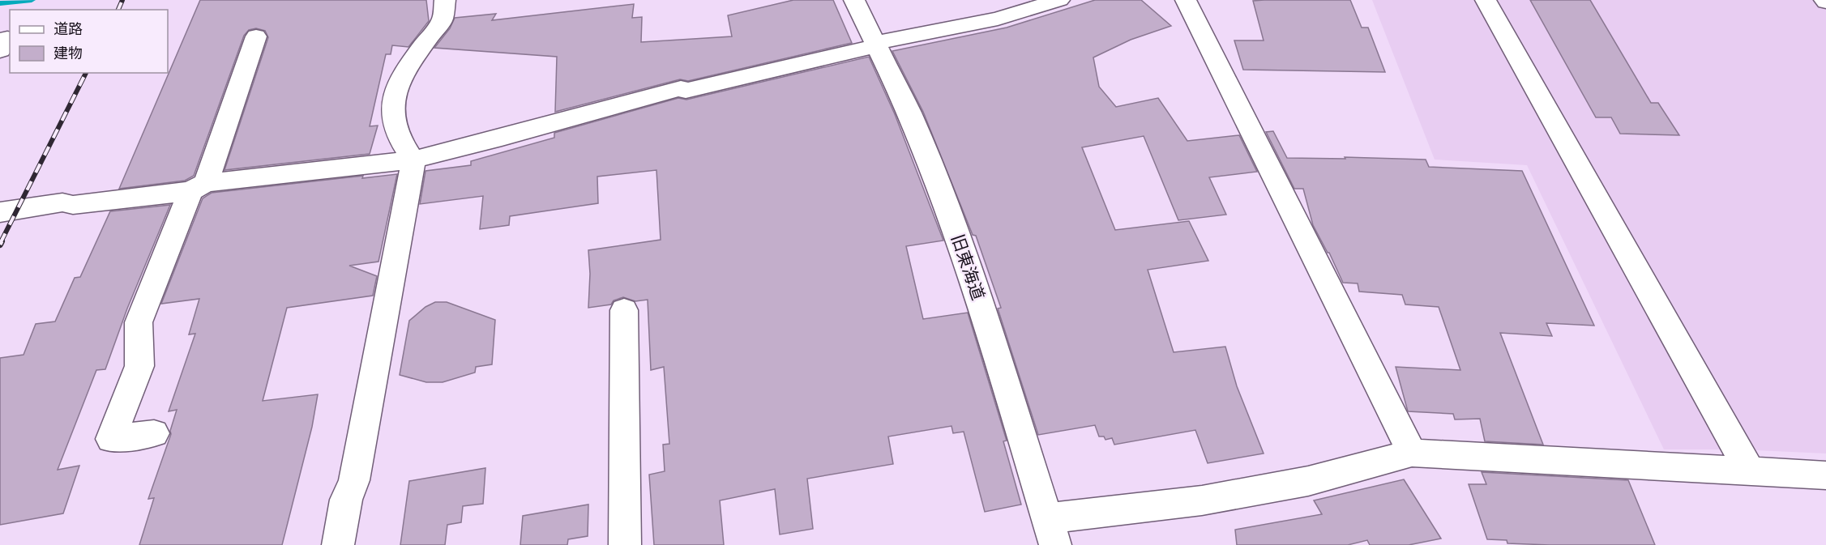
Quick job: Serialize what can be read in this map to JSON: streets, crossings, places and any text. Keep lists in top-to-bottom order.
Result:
{
  "streets": {
    "street": ["旧東海道"]
  },
  "legend": ["道路", "建物"]
}
